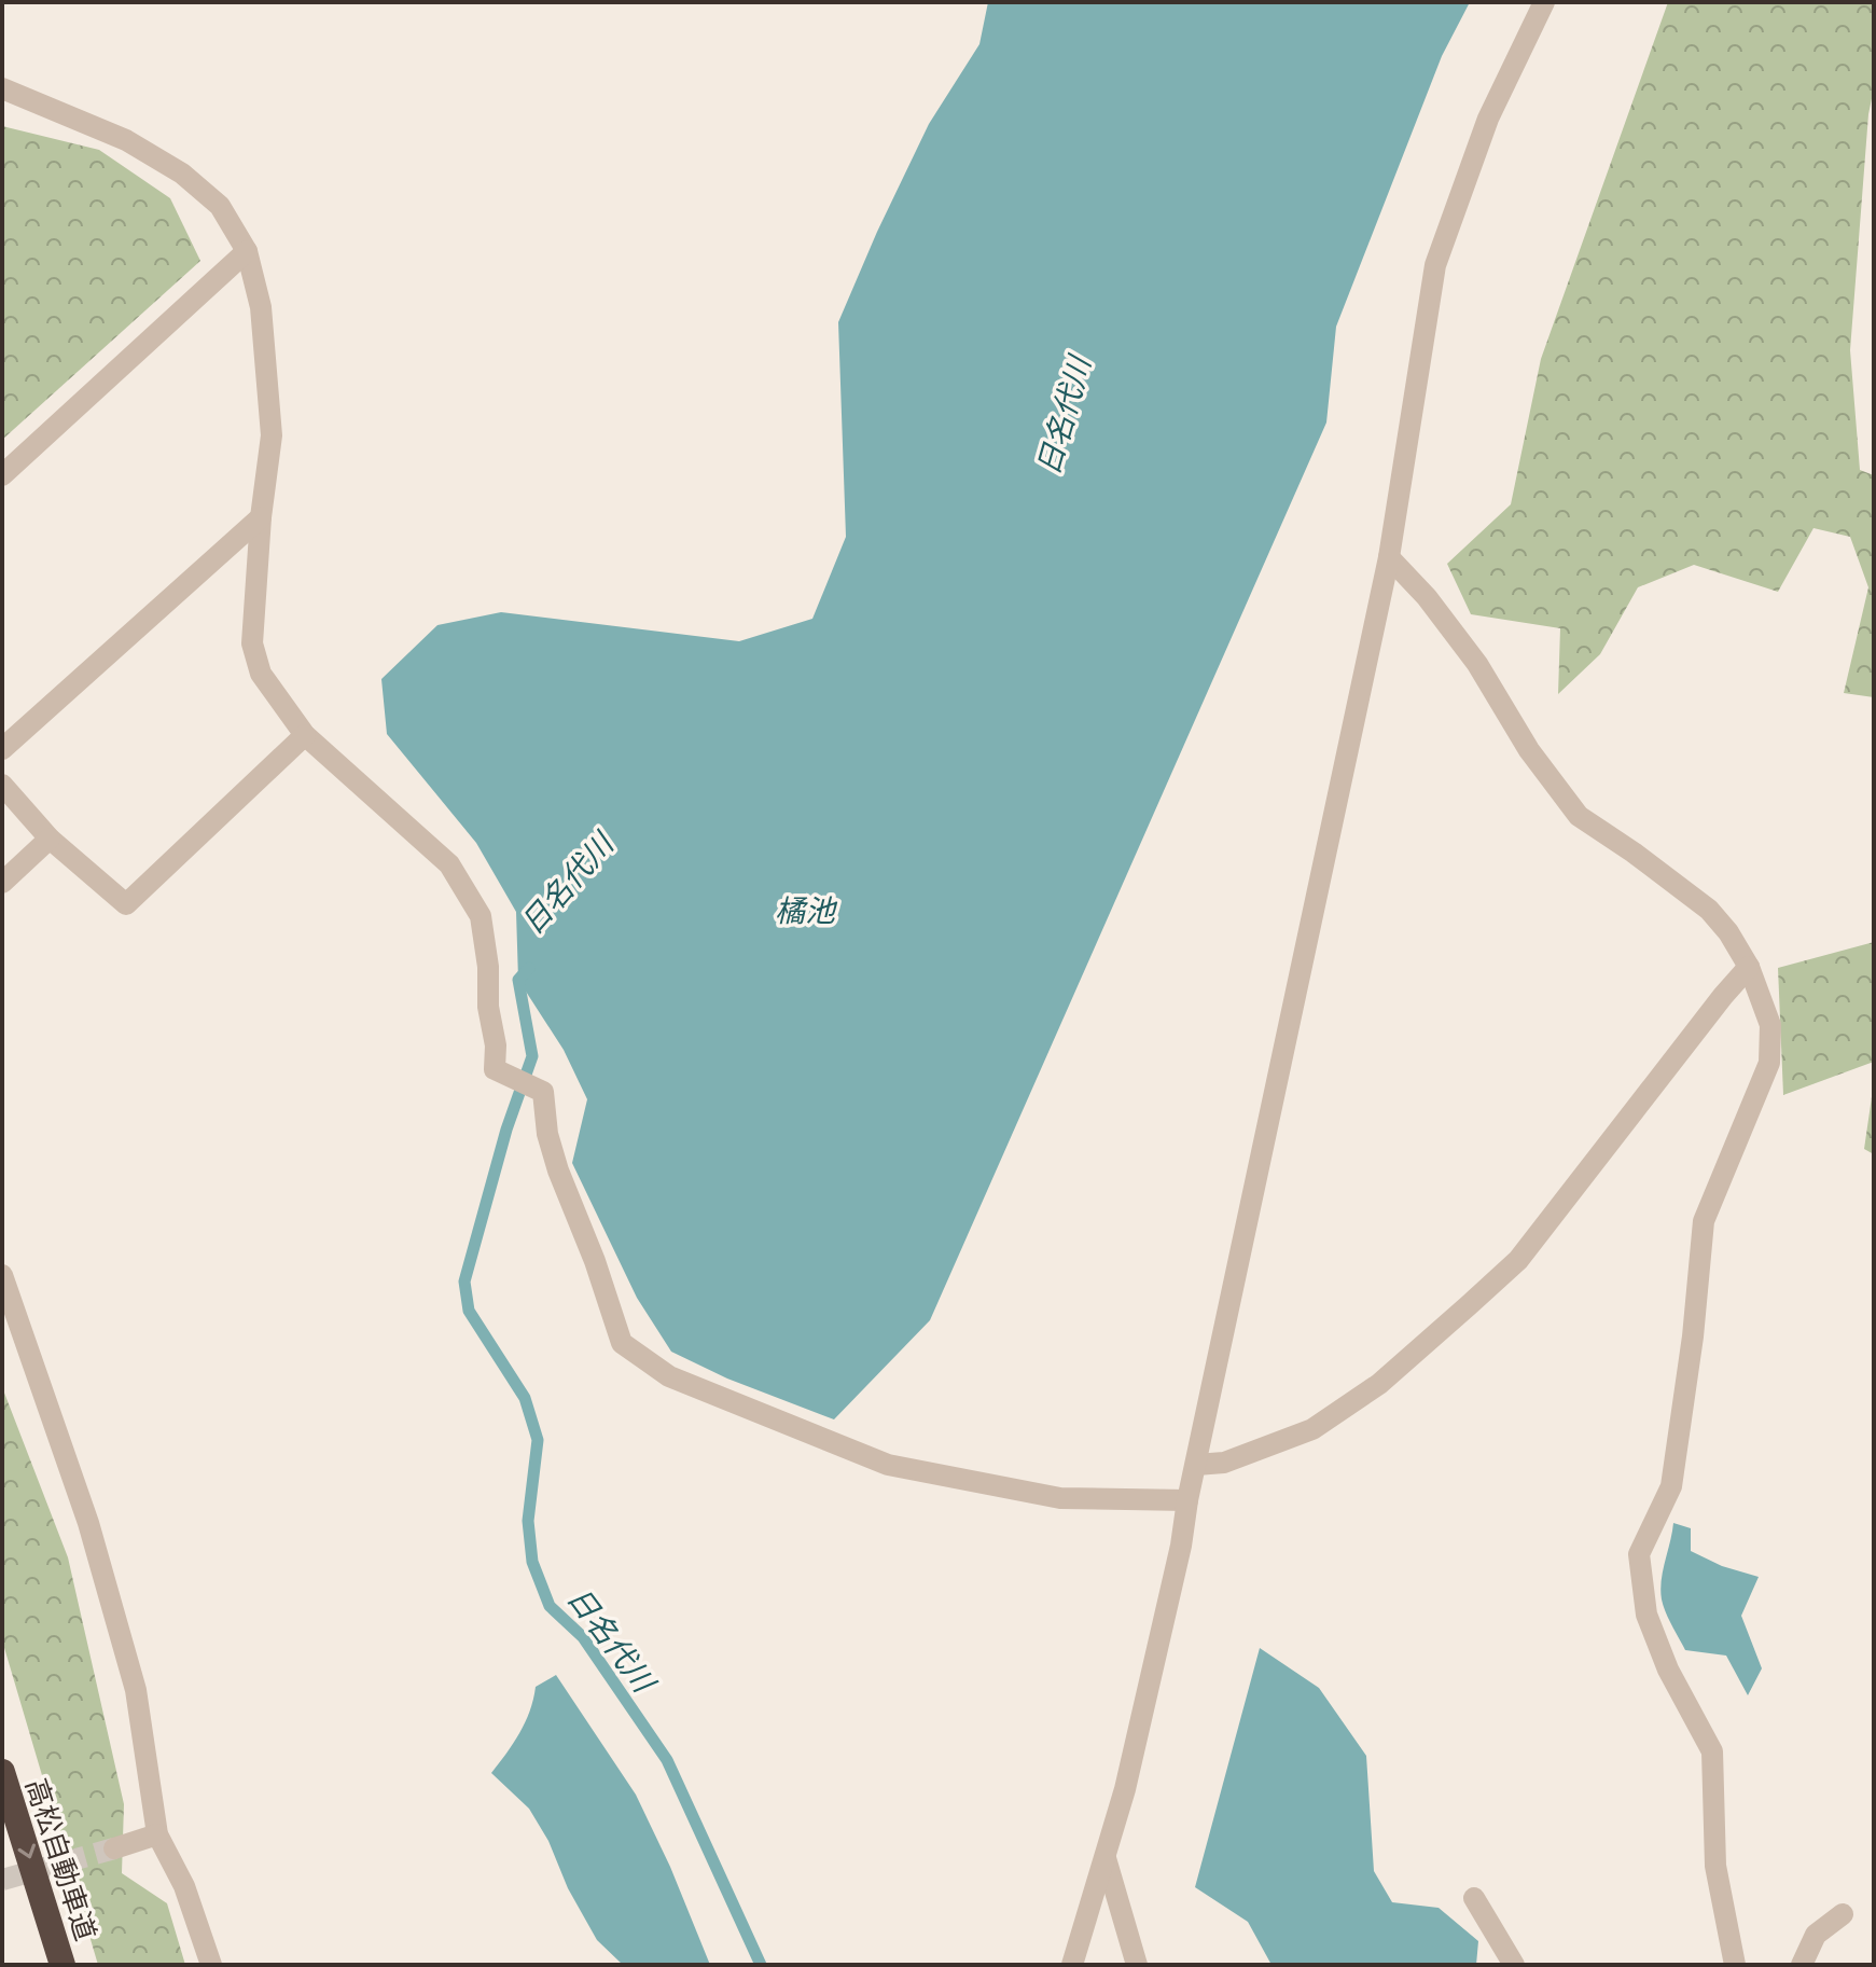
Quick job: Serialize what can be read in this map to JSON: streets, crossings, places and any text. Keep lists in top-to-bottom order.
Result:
{
  "streets": {
    "highway": ["高松自動車道"]
  },
  "one_way": ["高松自動車道"],
  "water": ["日名代川", "橘池"]
}
